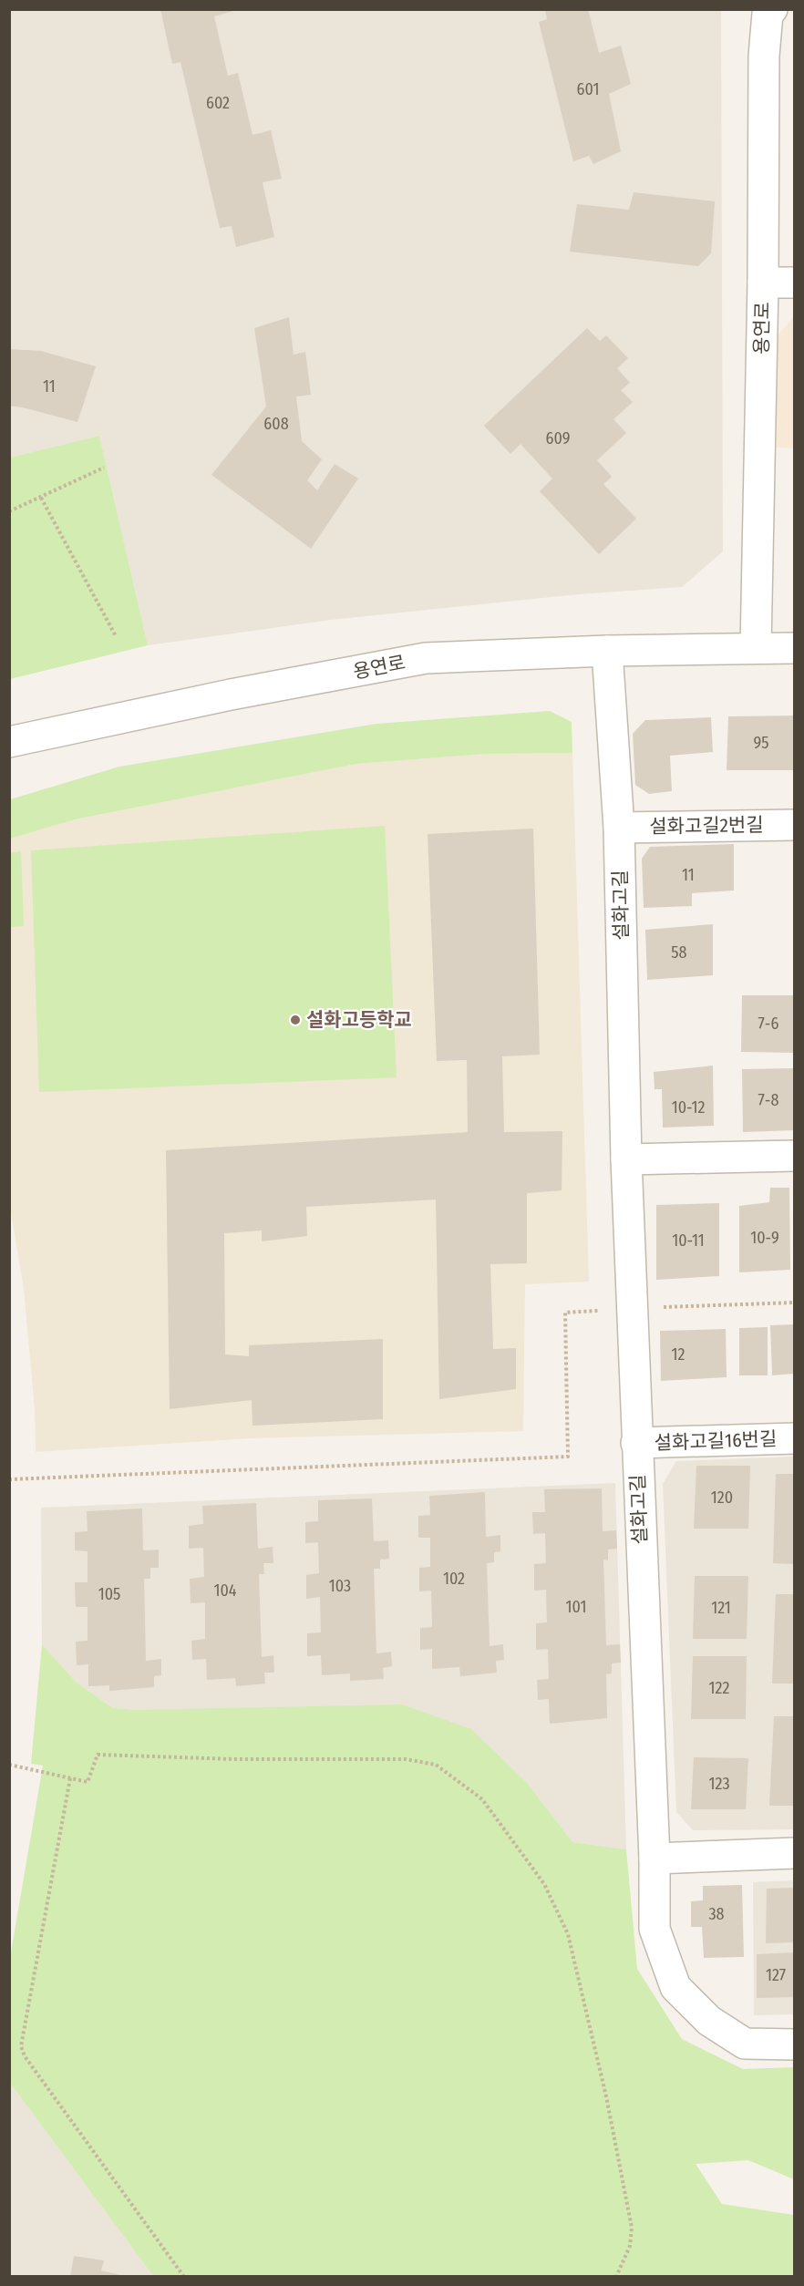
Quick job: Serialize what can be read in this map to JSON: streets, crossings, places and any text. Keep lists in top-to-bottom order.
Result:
{
  "streets": {
    "street": [
      "용연로",
      "설화고길2번길",
      "설화고길",
      "설화고길16번길"
    ]
  },
  "crossings": [
    ["용연로", "설화고길"],
    ["설화고길2번길", "설화고길"],
    ["설화고길", "설화고길16번길"]
  ],
  "places": ["설화고등학교"],
  "house_numbers": [
    "601",
    "602",
    "11",
    "608",
    "609",
    "95",
    "11",
    "58",
    "7-6",
    "7-8",
    "10-12",
    "10-9",
    "10-11",
    "12",
    "120",
    "102",
    "103",
    "104",
    "105",
    "101",
    "121",
    "122",
    "123",
    "38",
    "127"
  ]
}
